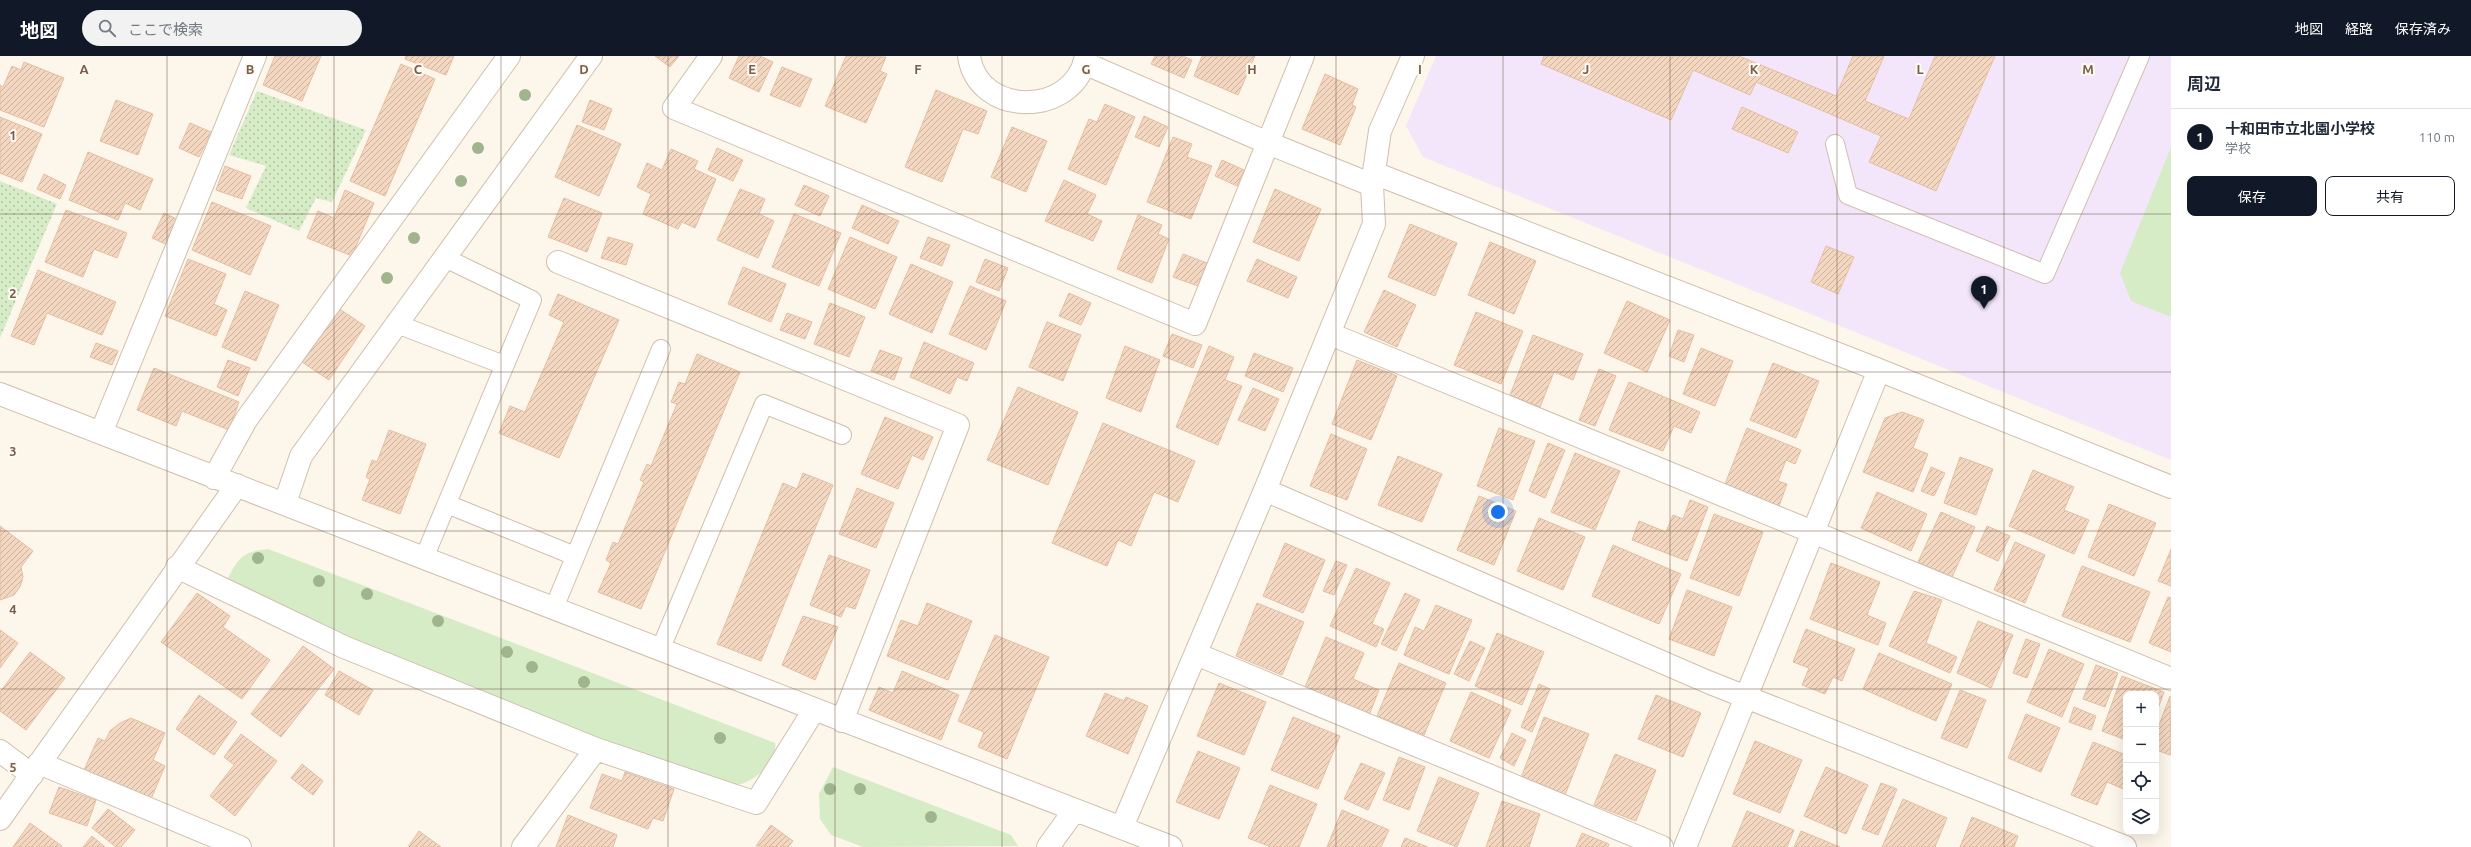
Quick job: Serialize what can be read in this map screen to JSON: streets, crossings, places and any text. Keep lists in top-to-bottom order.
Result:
{
  "page": {
    "header": "地図",
    "search": "ここで検索",
    "nav": ["地図", "経路", "保存済み"],
    "heading": "周辺",
    "list": [
      {
        "mark": "1",
        "name": "十和田市立北園小学校",
        "note": "学校",
        "value": "110 m"
      }
    ],
    "buttons": ["保存", "共有"],
    "pins": "1",
    "map_buttons": ["+", "−"]
  },
  "grid": {
    "columns": [
      "A",
      "B",
      "C",
      "D",
      "E",
      "F",
      "G",
      "H",
      "I",
      "J",
      "K",
      "L",
      "M"
    ],
    "rows": [
      "1",
      "2",
      "3",
      "4",
      "5"
    ]
  }
}
